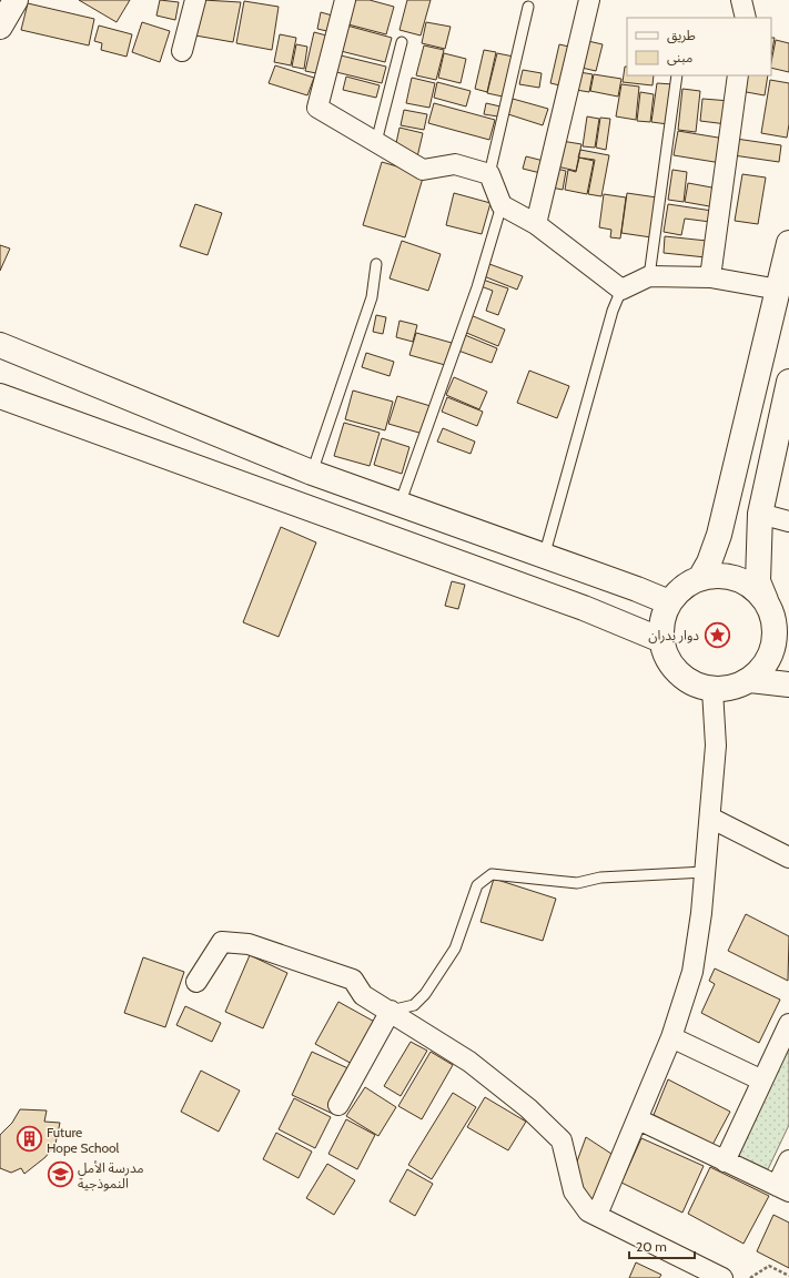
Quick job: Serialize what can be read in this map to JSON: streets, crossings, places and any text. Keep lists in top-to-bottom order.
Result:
{
  "places": {
    "place": ["دوار بدران"],
    "building": ["Future Hope School"],
    "school or university": ["مدرسة الأمل النموذجية"]
  },
  "legend": ["طريق", "مبنى"],
  "scale_bar": "20 m"
}
